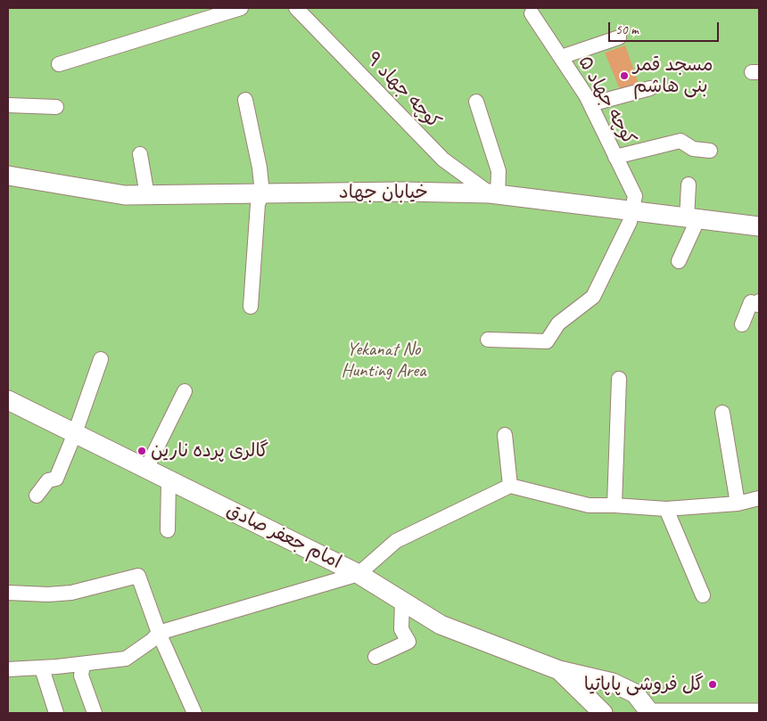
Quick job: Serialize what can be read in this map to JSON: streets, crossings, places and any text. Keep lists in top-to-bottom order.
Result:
{
  "streets": {
    "main road": ["خیابان جهاد", "امام جعفر صادق"],
    "street": ["کوچه جهاد ۹", "کوچه جهاد ۵"]
  },
  "crossings": [
    ["کوچه جهاد ۹", "خیابان جهاد"],
    ["کوچه جهاد ۵", "خیابان جهاد"]
  ],
  "parks": ["Yekanat No Hunting Area"],
  "places": ["مسجد قمر بنی هاشم", "گالری پرده نارین", "گل فروشی پاپاتیا"],
  "scale_bar": "50 m"
}
